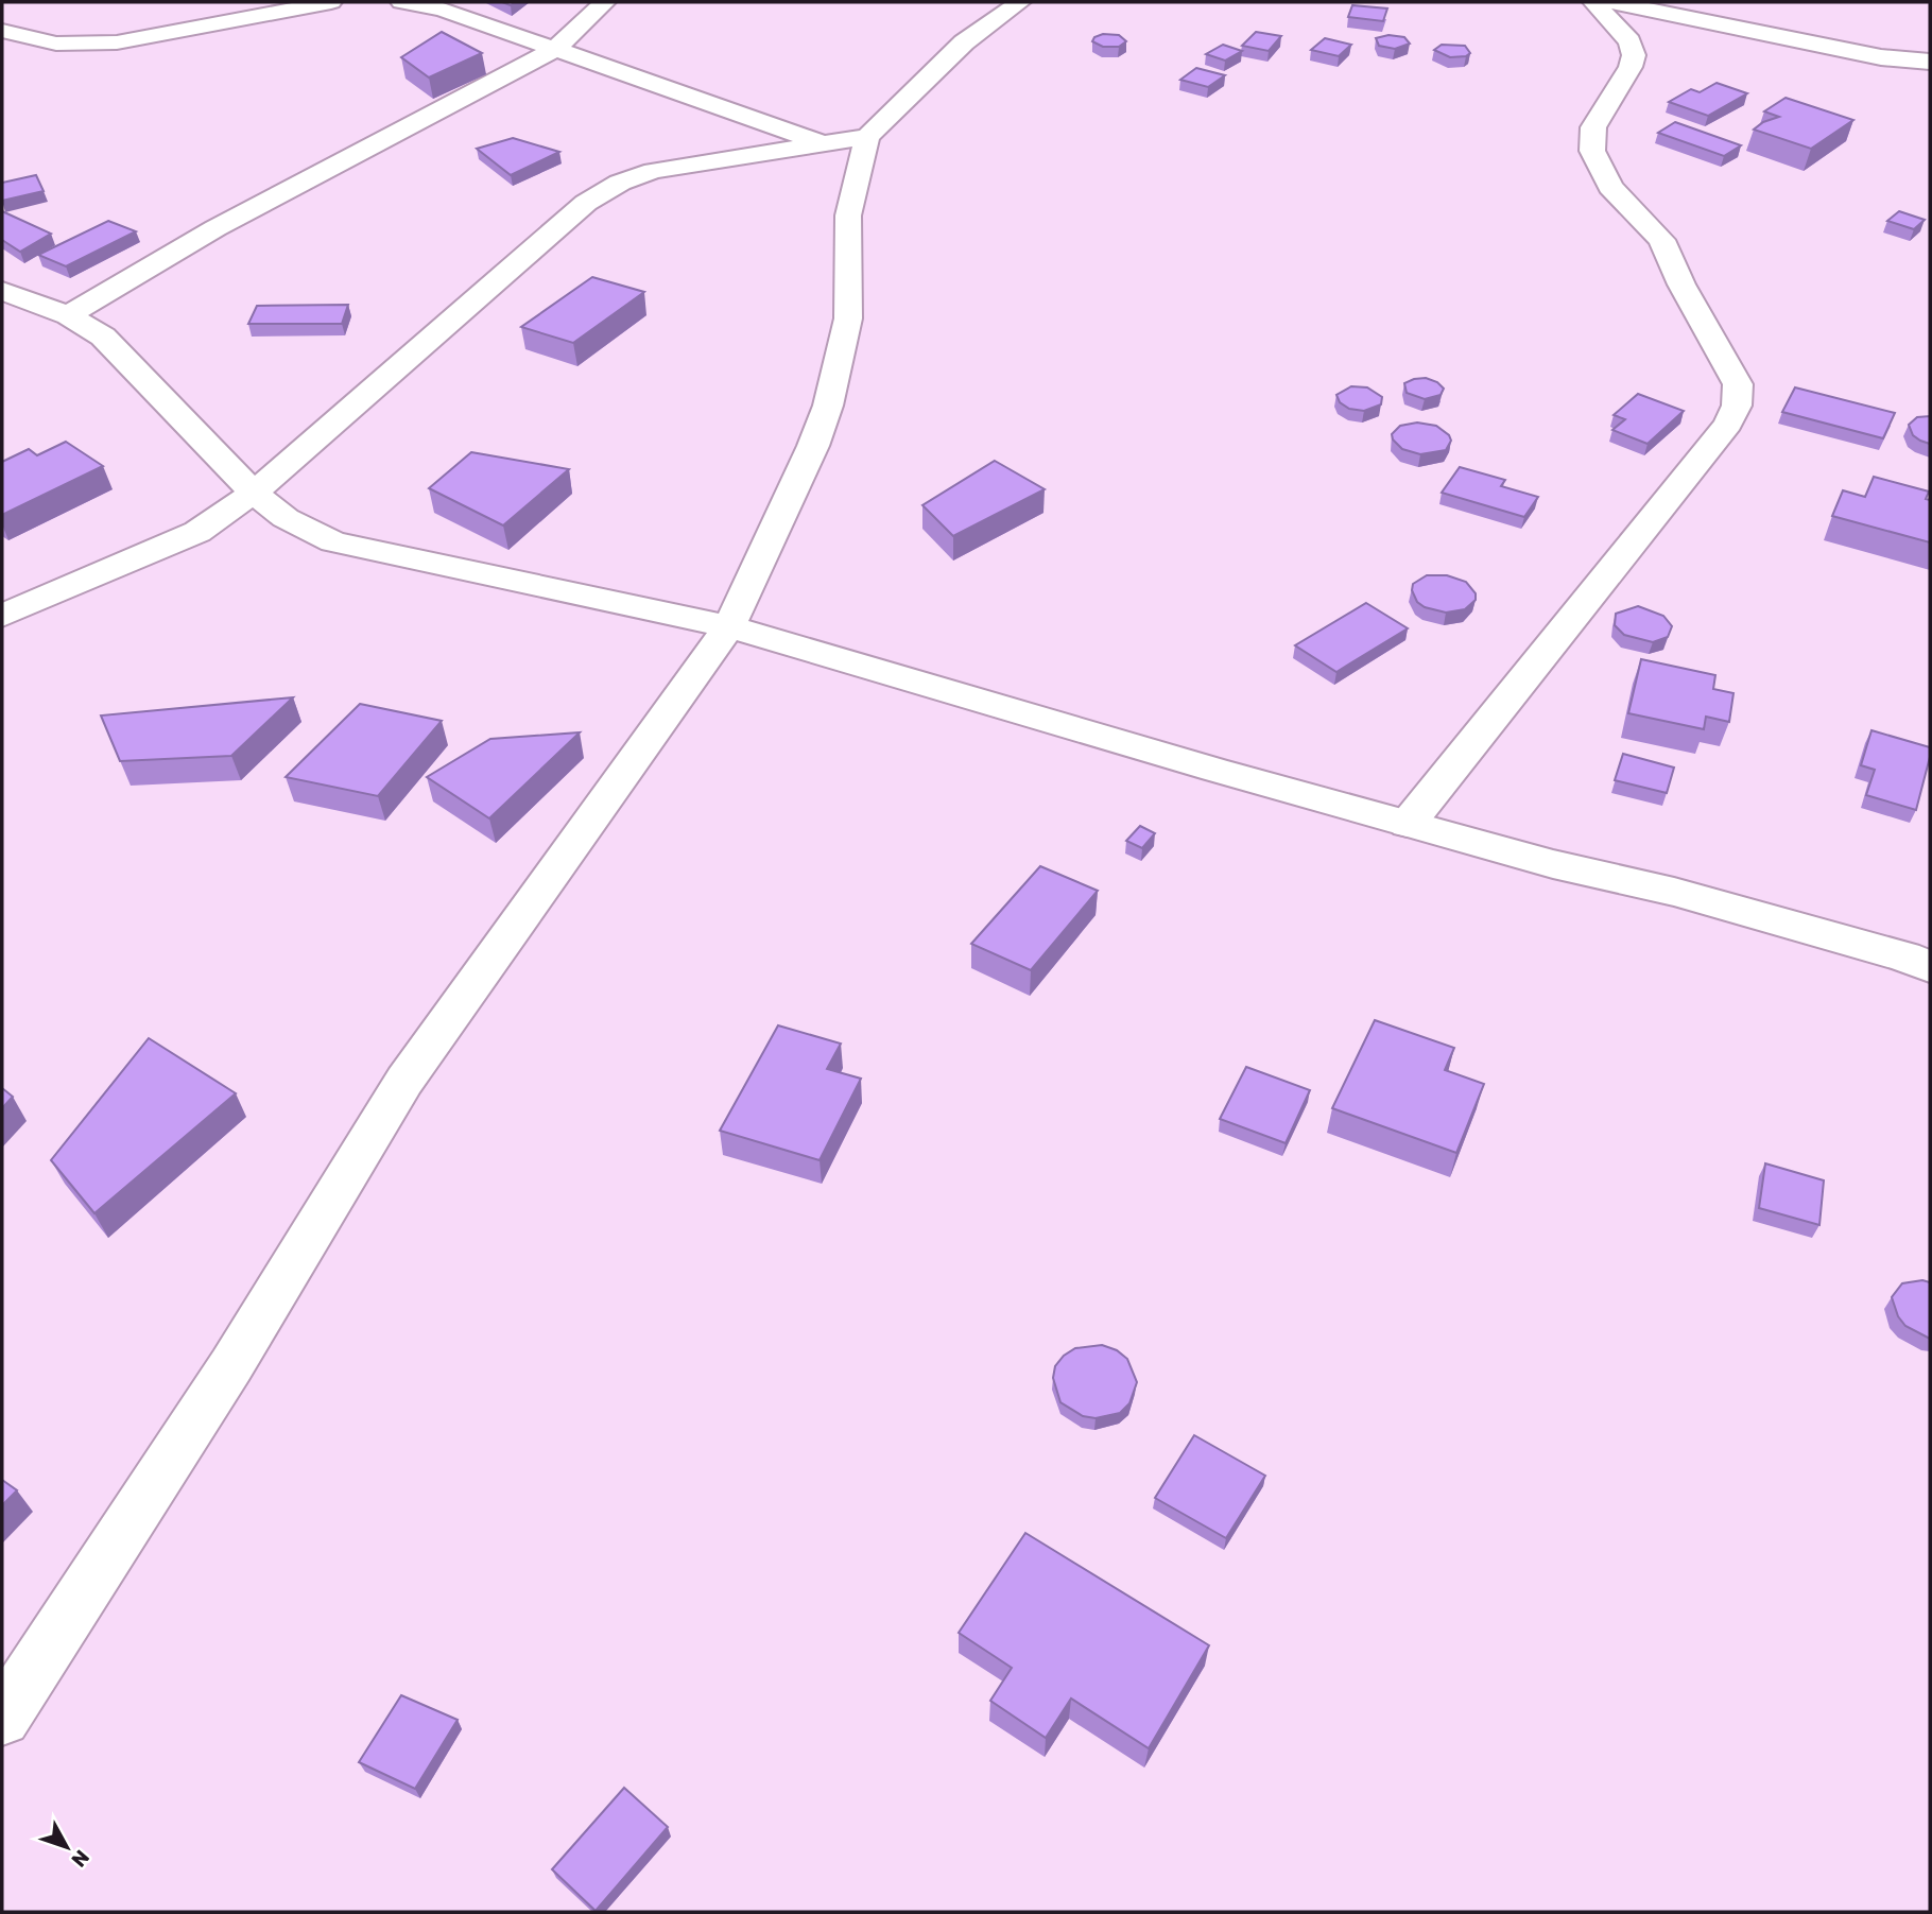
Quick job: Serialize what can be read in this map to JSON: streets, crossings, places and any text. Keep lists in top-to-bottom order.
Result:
{
  "north": "bottom right"
}
